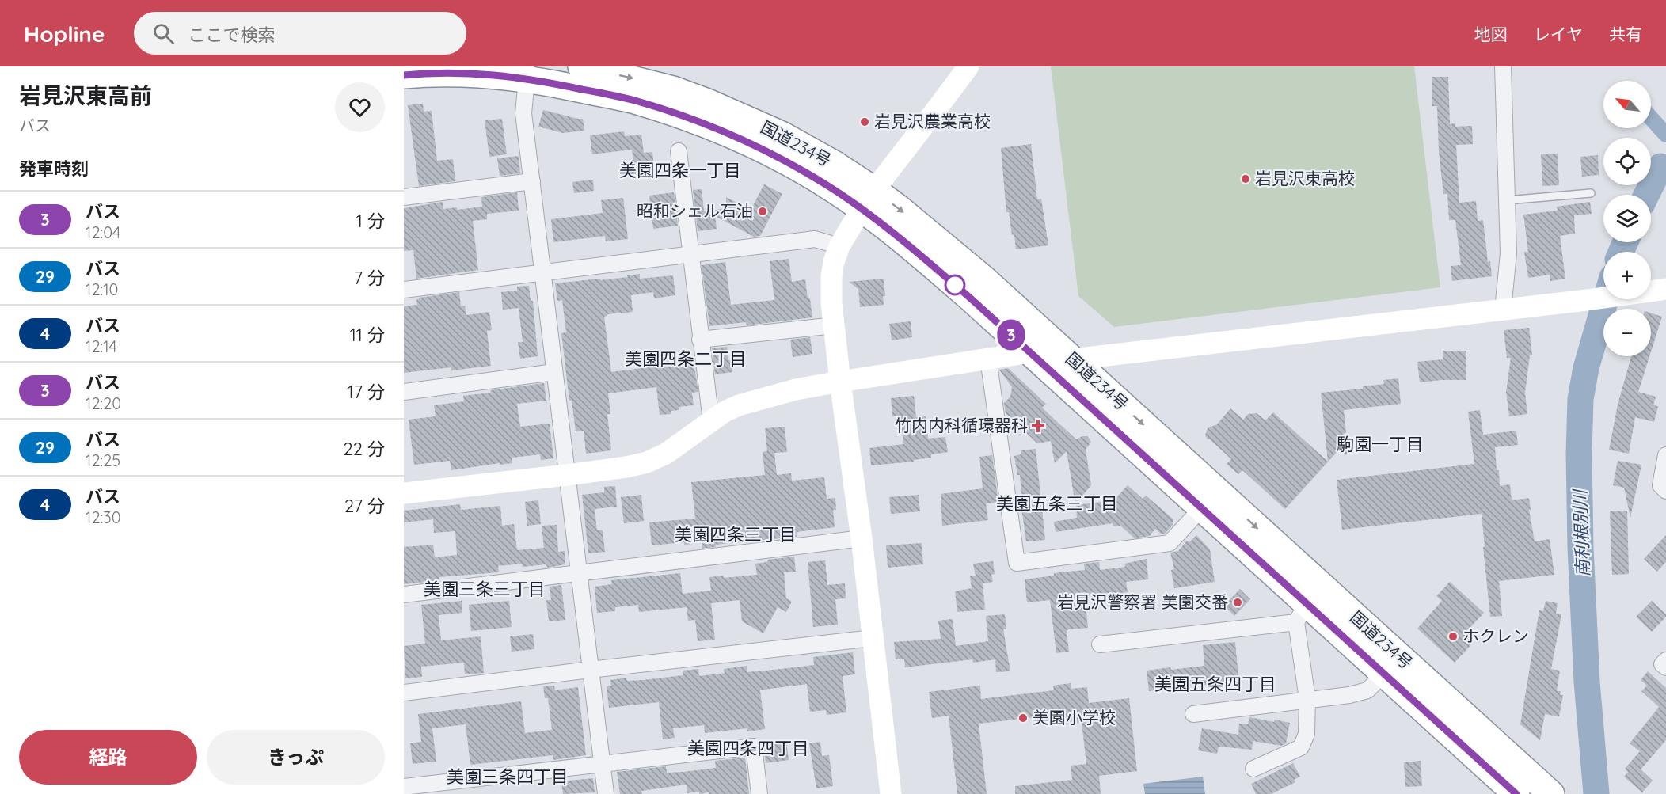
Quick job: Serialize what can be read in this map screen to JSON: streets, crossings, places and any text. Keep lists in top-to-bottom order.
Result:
{
  "streets": {
    "highway": ["国道234号"]
  },
  "districts": [
    "美園四条一丁目",
    "美園四条二丁目",
    "駒園一丁目",
    "美園五条三丁目",
    "美園四条三丁目",
    "美園三条三丁目",
    "美園五条四丁目",
    "美園四条四丁目",
    "美園三条四丁目"
  ],
  "water": ["南利根別川"],
  "places": {
    "other": [
      "岩見沢農業高校",
      "岩見沢東高校",
      "昭和シェル石油",
      "岩見沢警察署 美園交番",
      "ホクレン",
      "美園小学校"
    ],
    "health": ["竹内内科循環器科"]
  },
  "lines": ["bus line 3"],
  "north": "top left",
  "page": {
    "header": "Hopline",
    "search": "ここで検索",
    "nav": ["地図", "レイヤ", "共有"],
    "heading": [
      ["岩見沢東高前", "バス"],
      "発車時刻"
    ],
    "on_map": "3",
    "map_buttons": ["+", "−"],
    "list": [
      {
        "mark": "3",
        "name": "バス",
        "note": "12:04",
        "value": "1 分"
      },
      {
        "mark": "29",
        "name": "バス",
        "note": "12:10",
        "value": "7 分"
      },
      {
        "mark": "4",
        "name": "バス",
        "note": "12:14",
        "value": "11 分"
      },
      {
        "mark": "3",
        "name": "バス",
        "note": "12:20",
        "value": "17 分"
      },
      {
        "mark": "29",
        "name": "バス",
        "note": "12:25",
        "value": "22 分"
      },
      {
        "mark": "4",
        "name": "バス",
        "note": "12:30",
        "value": "27 分"
      }
    ],
    "buttons": ["経路", "きっぷ"]
  }
}
